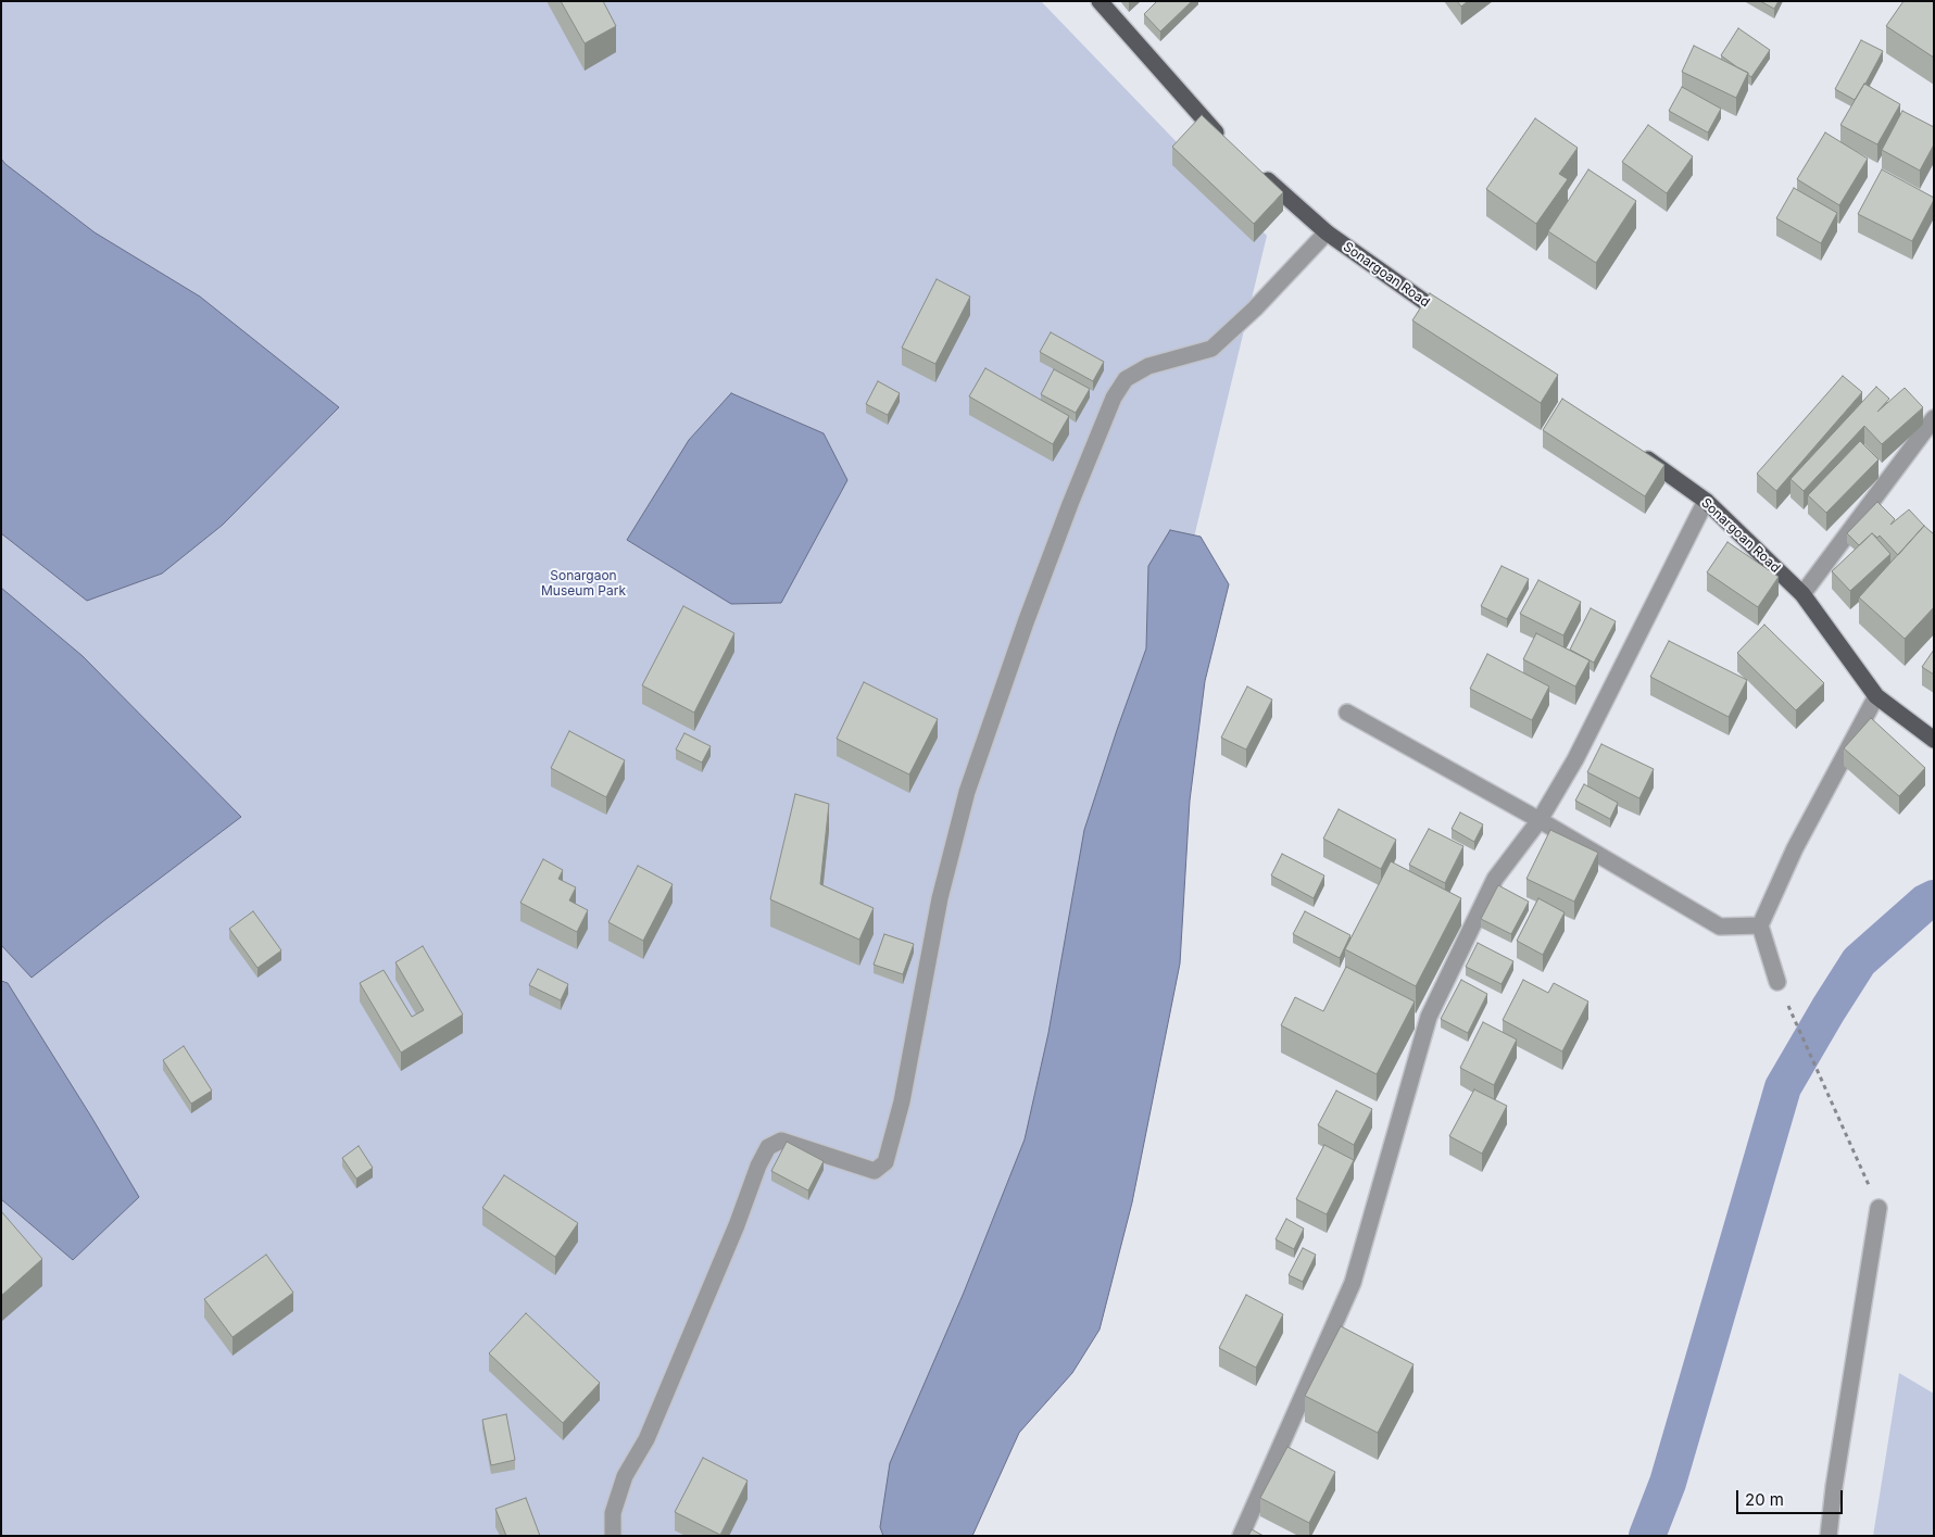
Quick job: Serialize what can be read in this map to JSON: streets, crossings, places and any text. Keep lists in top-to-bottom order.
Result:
{
  "streets": {
    "main road": ["Sonargoan Road"]
  },
  "parks": ["Sonargaon Museum Park"],
  "scale_bar": "20 m"
}
